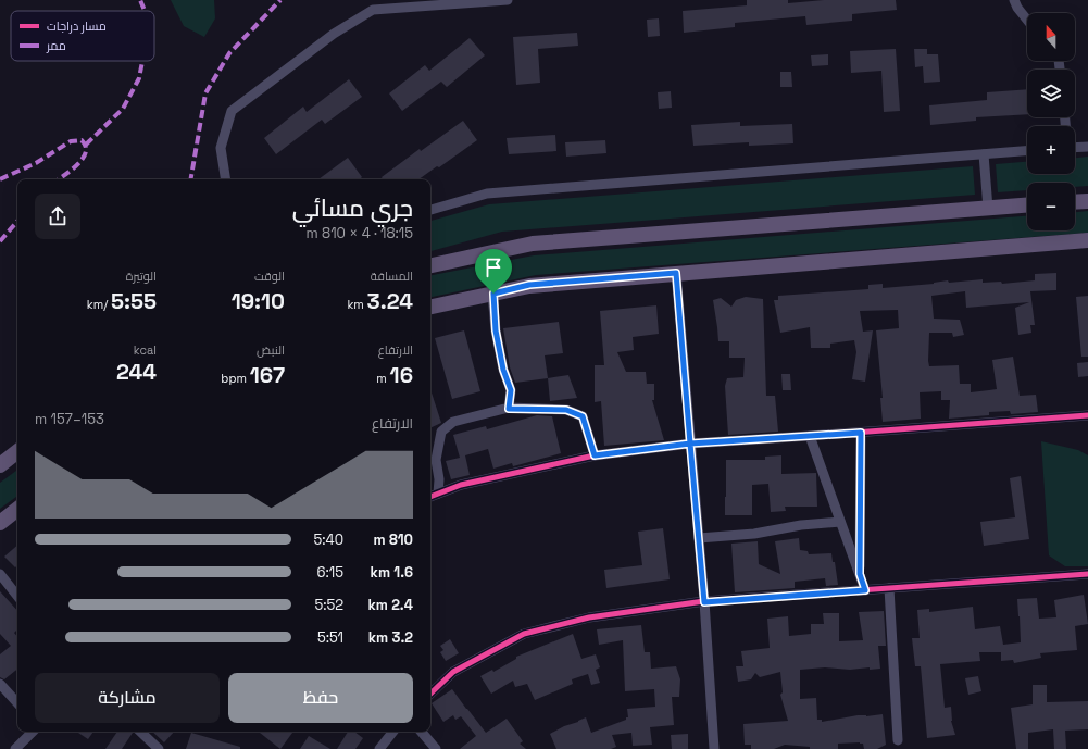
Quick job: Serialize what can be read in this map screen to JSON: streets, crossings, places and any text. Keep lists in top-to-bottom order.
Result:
{
  "legend": ["مسار دراجات", "ممر"],
  "north": "top",
  "page": {
    "map_buttons": ["+", "−"],
    "heading": ["جري مسائي", "18:15 · 4 × 810 m"],
    "stats": [
      ["المسافة", "3.24 km"],
      ["الوقت", "19:10"],
      ["الوتيرة", "5:55 /km"],
      ["الارتفاع", "16 m"],
      ["النبض", "167 bpm"],
      ["kcal", "244"]
    ],
    "chart": ["الارتفاع", "153–157 m"],
    "list": [
      {
        "name": "810 m",
        "note": "5:40"
      },
      {
        "name": "1.6 km",
        "note": "6:15"
      },
      {
        "name": "2.4 km",
        "note": "5:52"
      },
      {
        "name": "3.2 km",
        "note": "5:51"
      }
    ],
    "buttons": ["حفظ", "مشاركة"]
  }
}
